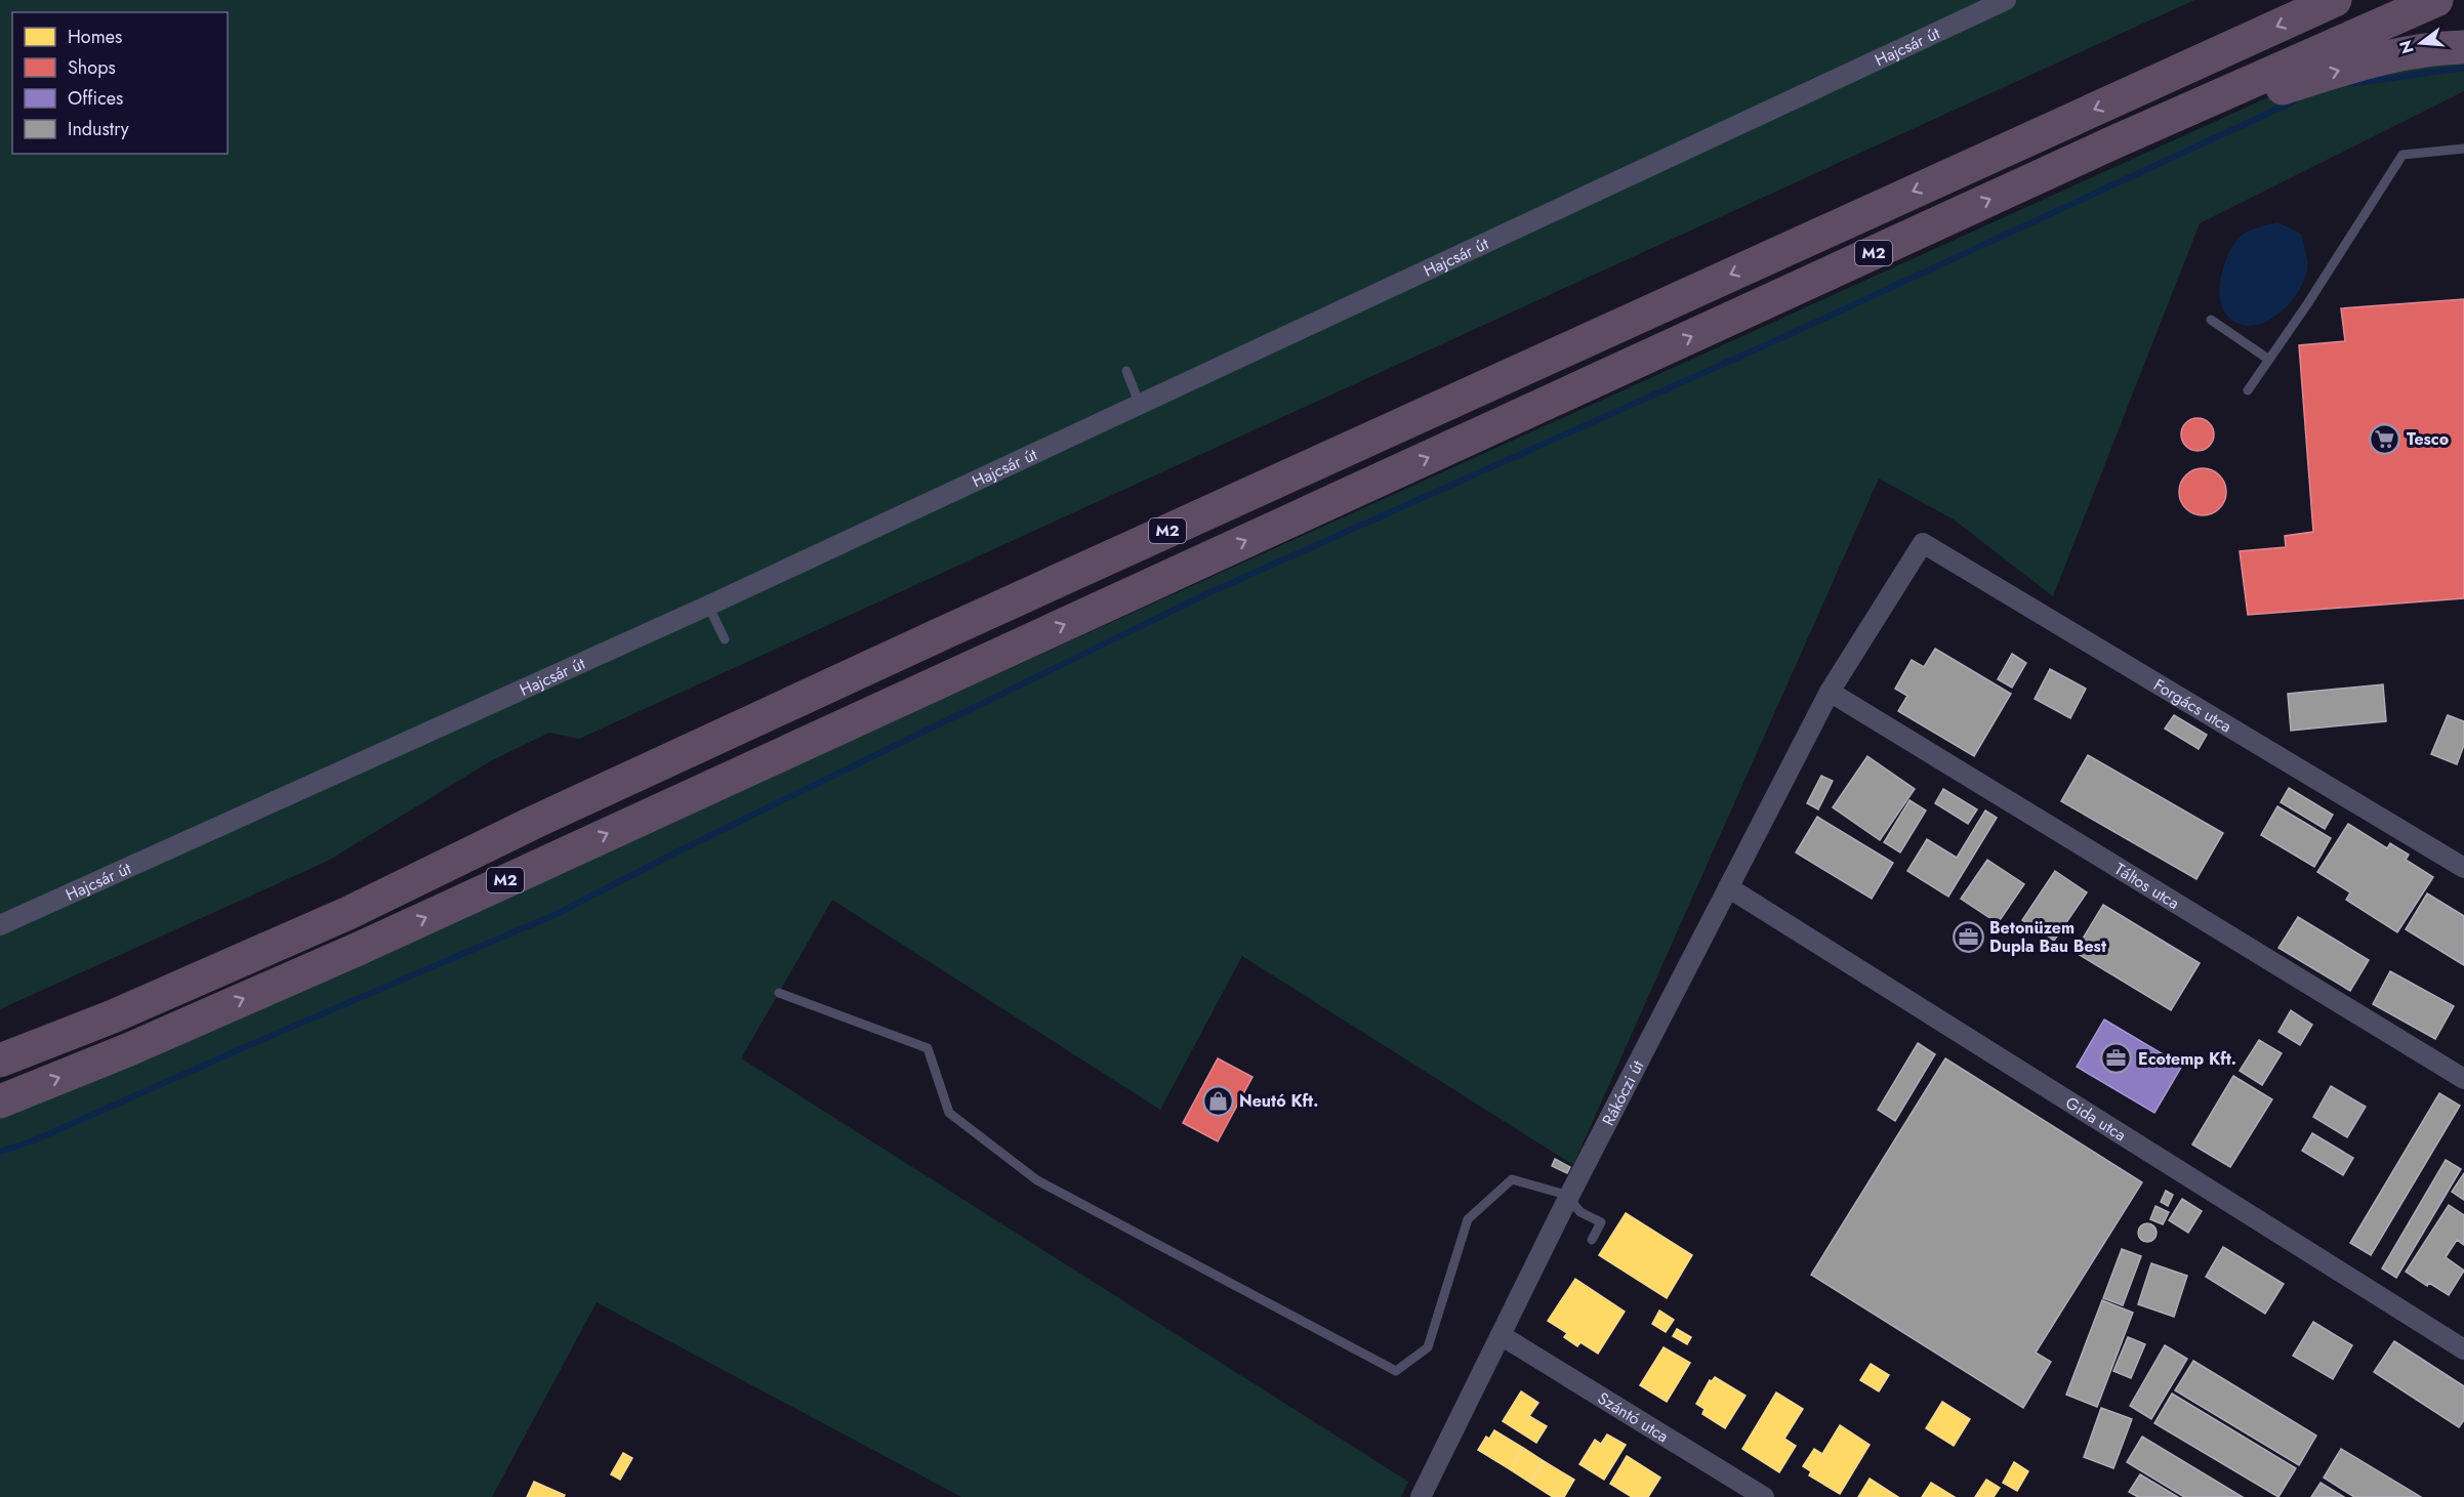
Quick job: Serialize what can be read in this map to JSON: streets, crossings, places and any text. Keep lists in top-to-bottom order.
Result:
{
  "streets": {
    "highway": ["M2"],
    "street": [
      "Hajcsár út",
      "Forgács utca",
      "Táltos utca",
      "Rákóczi út",
      "Gida utca",
      "Szántó utca"
    ]
  },
  "crossings": [
    ["Forgács utca", "Rákóczi út"],
    ["Táltos utca", "Rákóczi út"],
    ["Rákóczi út", "Gida utca"],
    ["Rákóczi út", "Szántó utca"]
  ],
  "places": {
    "supermarket": ["Tesco"],
    "office": ["Betonüzem Dupla Bau Best", "Ecotemp Kft."],
    "shop": ["Neutó Kft."]
  },
  "legend": [
    "Homes",
    "Shops",
    "Offices",
    "Industry"
  ],
  "north": "left"
}
